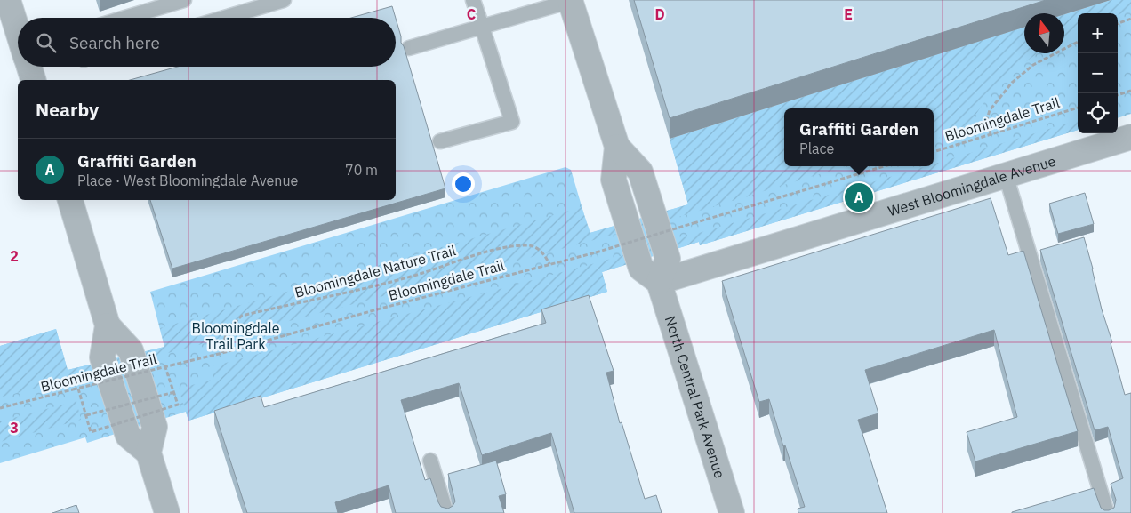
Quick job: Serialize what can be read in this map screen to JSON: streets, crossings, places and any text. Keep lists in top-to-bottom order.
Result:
{
  "streets": {
    "street": ["West Bloomingdale Avenue", "North Central Park Avenue"],
    "path": ["Bloomingdale Trail", "Bloomingdale Nature Trail"]
  },
  "crossings": [
    ["Bloomingdale Trail", "Bloomingdale Nature Trail"],
    ["West Bloomingdale Avenue", "North Central Park Avenue"]
  ],
  "parks": ["Bloomingdale Trail Park"],
  "north": "top",
  "page": {
    "map_buttons": ["+", "−"],
    "search": "Search here",
    "heading": "Nearby",
    "popup": ["Graffiti Garden", "Place"],
    "list": [
      {
        "mark": "A",
        "name": "Graffiti Garden",
        "note": "Place · West Bloomingdale Avenue",
        "value": "70 m"
      }
    ],
    "pins": "A"
  },
  "grid": {
    "columns": ["C", "D", "E"],
    "rows": ["2", "3"]
  }
}
